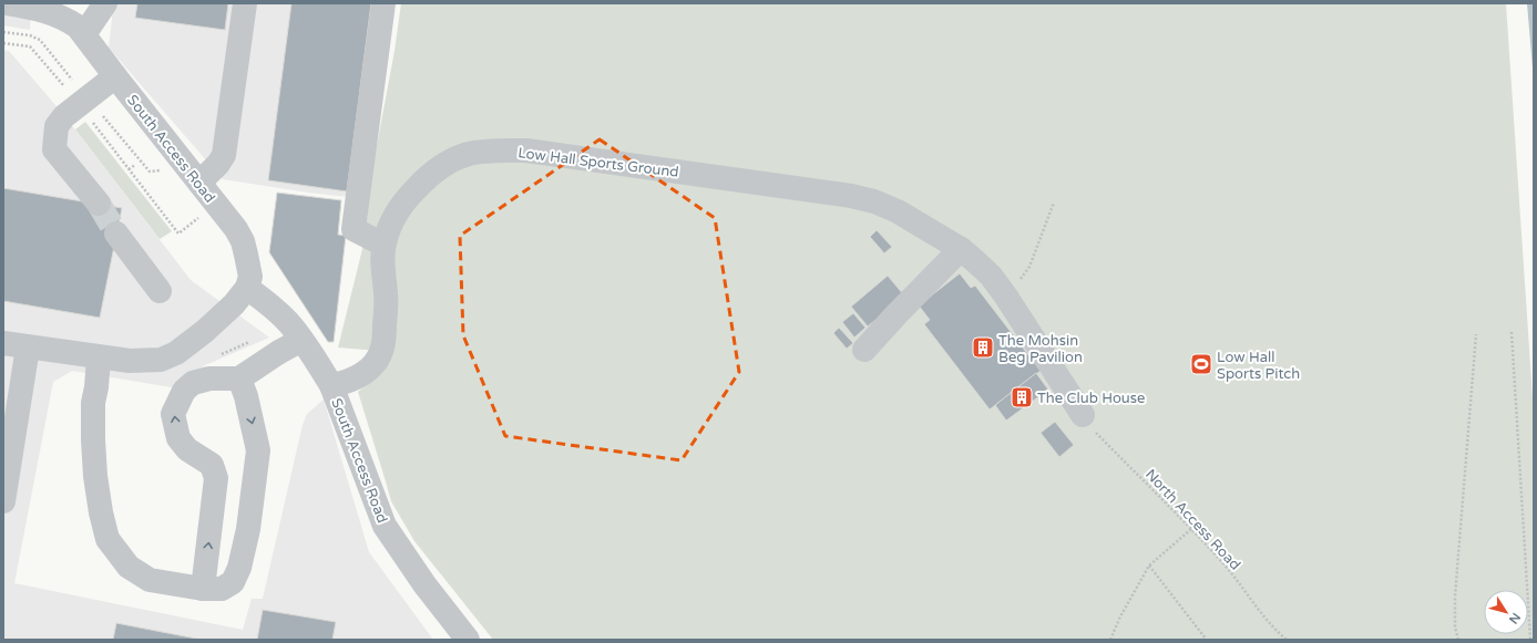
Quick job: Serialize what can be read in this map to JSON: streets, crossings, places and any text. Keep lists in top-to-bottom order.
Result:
{
  "streets": {
    "street": ["South Access Road", "Low Hall Sports Ground"],
    "path": ["North Access Road"]
  },
  "crossings": [
    ["South Access Road", "Low Hall Sports Ground"],
    ["Low Hall Sports Ground", "North Access Road"]
  ],
  "places": {
    "building": ["The Mohsin Beg Pavilion", "The Club House"],
    "sports": ["Low Hall Sports Pitch"]
  },
  "north": "bottom right"
}
